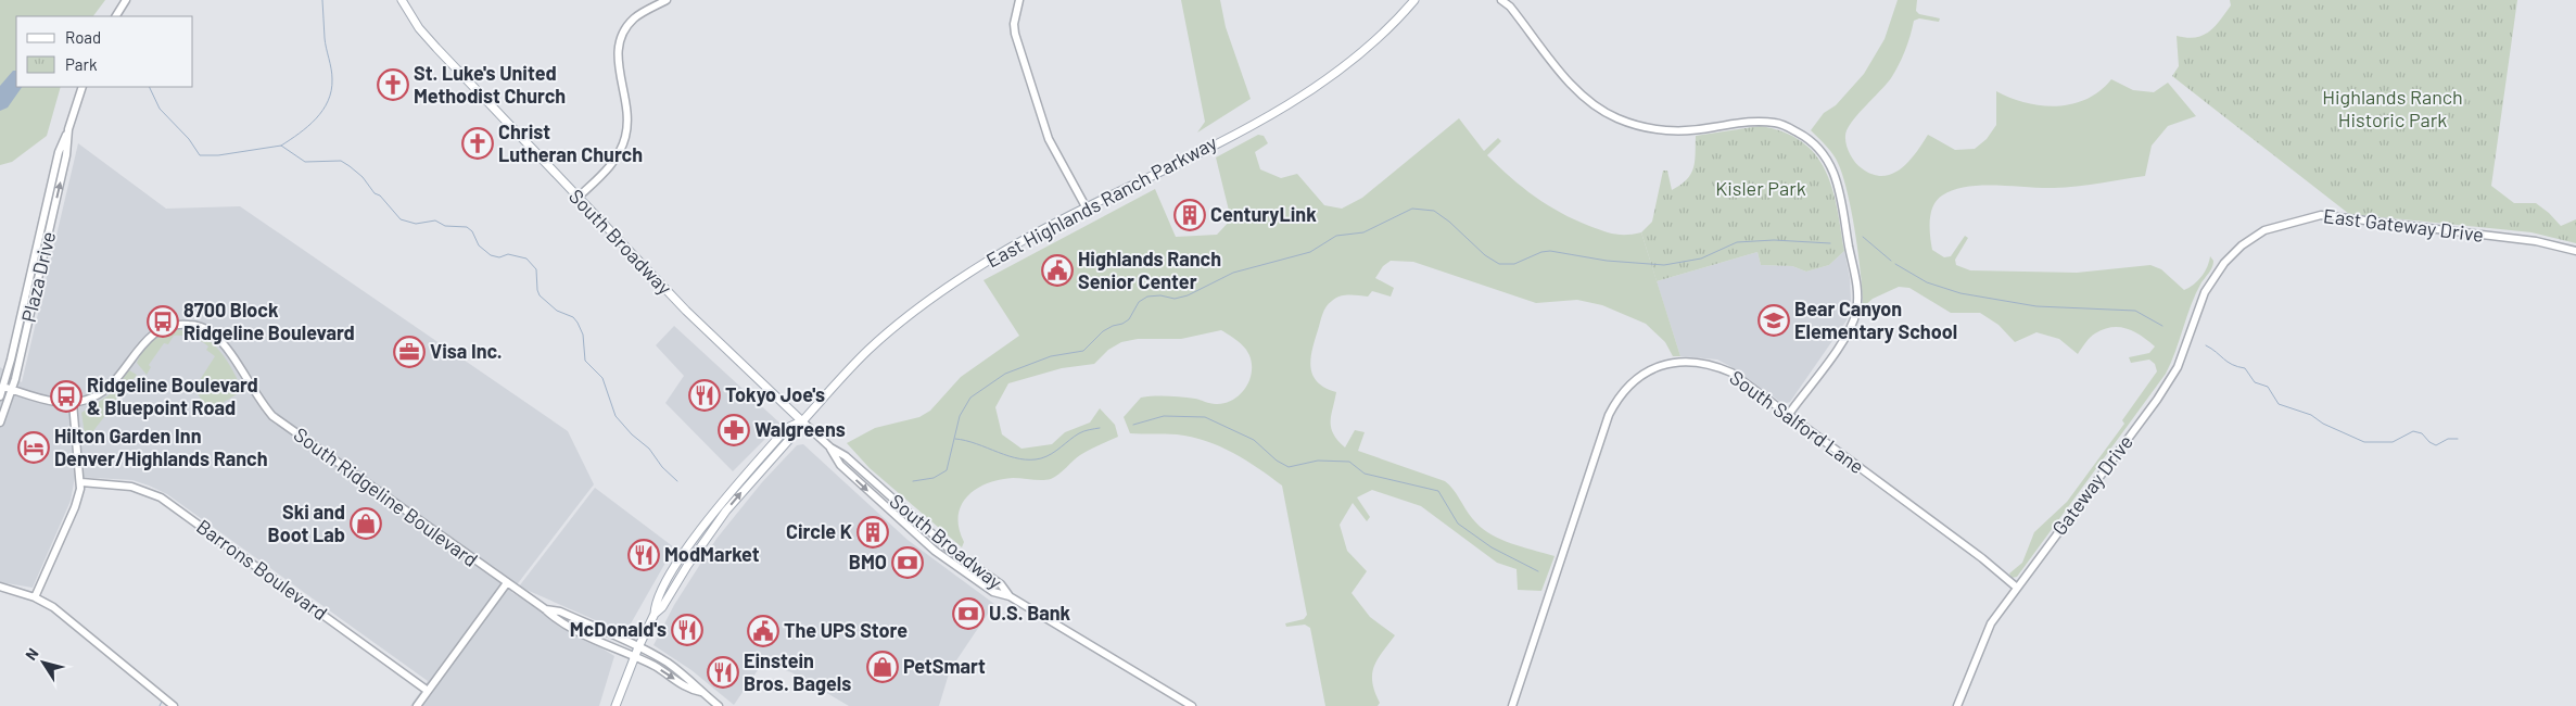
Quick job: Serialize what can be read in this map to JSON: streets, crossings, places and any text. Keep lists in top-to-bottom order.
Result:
{
  "streets": {
    "main road": ["East Highlands Ranch Parkway", "South Broadway"],
    "street": [
      "East Gateway Drive",
      "Plaza Drive",
      "South Salford Lane",
      "Gateway Drive",
      "South Ridgeline Boulevard",
      "Barrons Boulevard"
    ]
  },
  "crossings": [
    ["East Highlands Ranch Parkway", "South Broadway"],
    ["East Highlands Ranch Parkway", "South Ridgeline Boulevard"],
    ["East Gateway Drive", "Gateway Drive"],
    ["Plaza Drive", "South Ridgeline Boulevard"],
    ["South Salford Lane", "Gateway Drive"]
  ],
  "parks": ["Highlands Ranch Historic Park", "Kisler Park"],
  "places": {
    "church": ["St. Luke's United Methodist Church", "Christ Lutheran Church"],
    "building": ["CenturyLink", "Circle K"],
    "public building": ["Highlands Ranch Senior Center", "The UPS Store"],
    "school or university": ["Bear Canyon Elementary School"],
    "bus stop": ["8700 Block Ridgeline Boulevard", "Ridgeline Boulevard & Bluepoint Road"],
    "office": ["Visa Inc."],
    "restaurant": [
      "Tokyo Joe's",
      "ModMarket",
      "McDonald's",
      "Einstein Bros. Bagels"
    ],
    "pharmacy": ["Walgreens"],
    "hotel": ["Hilton Garden Inn Denver/Highlands Ranch"],
    "shop": ["Ski and Boot Lab", "PetSmart"],
    "bank": ["BMO", "U.S. Bank"]
  },
  "legend": ["Road", "Park"],
  "north": "top left"
}
